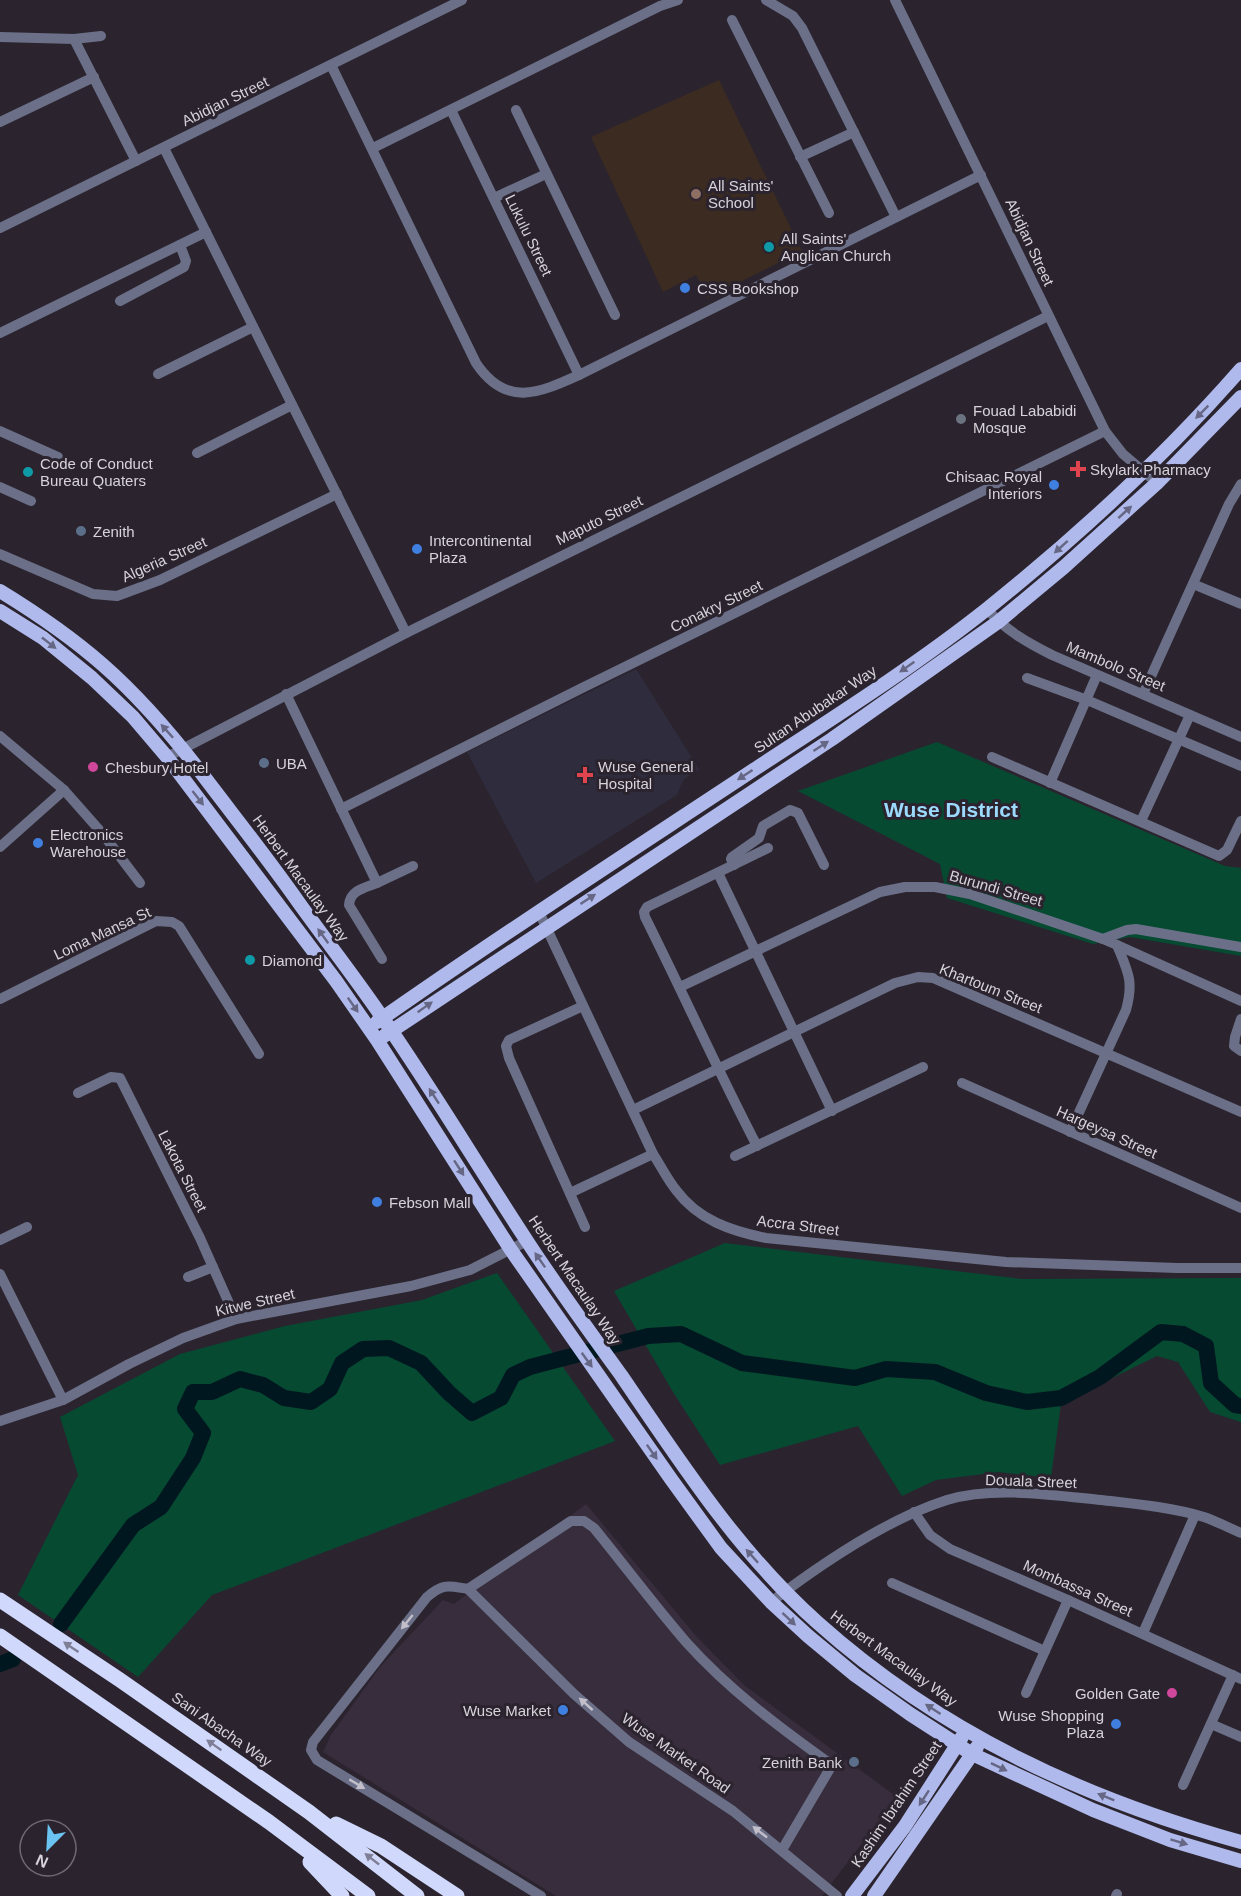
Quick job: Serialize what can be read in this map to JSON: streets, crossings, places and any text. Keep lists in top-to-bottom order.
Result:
{
  "streets": {
    "highway": ["Sani Abacha Way"],
    "main road": ["Sultan Abubakar Way", "Herbert Macaulay Way", "Kashim Ibrahim Street"],
    "street": [
      "Abidjan Street",
      "Lukulu Street",
      "Maputo Street",
      "Algeria Street",
      "Conakry Street",
      "Mambolo Street",
      "Burundi Street",
      "Loma Mansa St",
      "Khartoum Street",
      "Hargeysa Street",
      "Lakota Street",
      "Accra Street",
      "Kitwe Street",
      "Douala Street",
      "Mombassa Street",
      "Wuse Market Road"
    ]
  },
  "crossings": [
    ["Abidjan Street", "Maputo Street"],
    ["Abidjan Street", "Conakry Street"],
    ["Abidjan Street", "Sultan Abubakar Way"],
    ["Maputo Street", "Herbert Macaulay Way"],
    ["Mambolo Street", "Sultan Abubakar Way"],
    ["Sultan Abubakar Way", "Herbert Macaulay Way"],
    ["Sultan Abubakar Way", "Accra Street"],
    ["Herbert Macaulay Way", "Kitwe Street"],
    ["Herbert Macaulay Way", "Douala Street"],
    ["Herbert Macaulay Way", "Kashim Ibrahim Street"],
    ["Khartoum Street", "Accra Street"],
    ["Lakota Street", "Kitwe Street"],
    ["Douala Street", "Mombassa Street"]
  ],
  "one_way": ["Wuse Market Road"],
  "districts": ["Wuse District"],
  "places": {
    "other": [
      "All Saints' School",
      "All Saints' Anglican Church",
      "CSS Bookshop",
      "Fouad Lababidi Mosque",
      "Code of Conduct Bureau Quaters",
      "Chisaac Royal Interiors",
      "Zenith",
      "Intercontinental Plaza",
      "UBA",
      "Chesbury Hotel",
      "Electronics Warehouse",
      "Diamond",
      "Febson Mall",
      "Golden Gate",
      "Wuse Market",
      "Wuse Shopping Plaza",
      "Zenith Bank"
    ],
    "health": ["Skylark Pharmacy", "Wuse General Hospital"]
  },
  "north": "bottom left"
}
